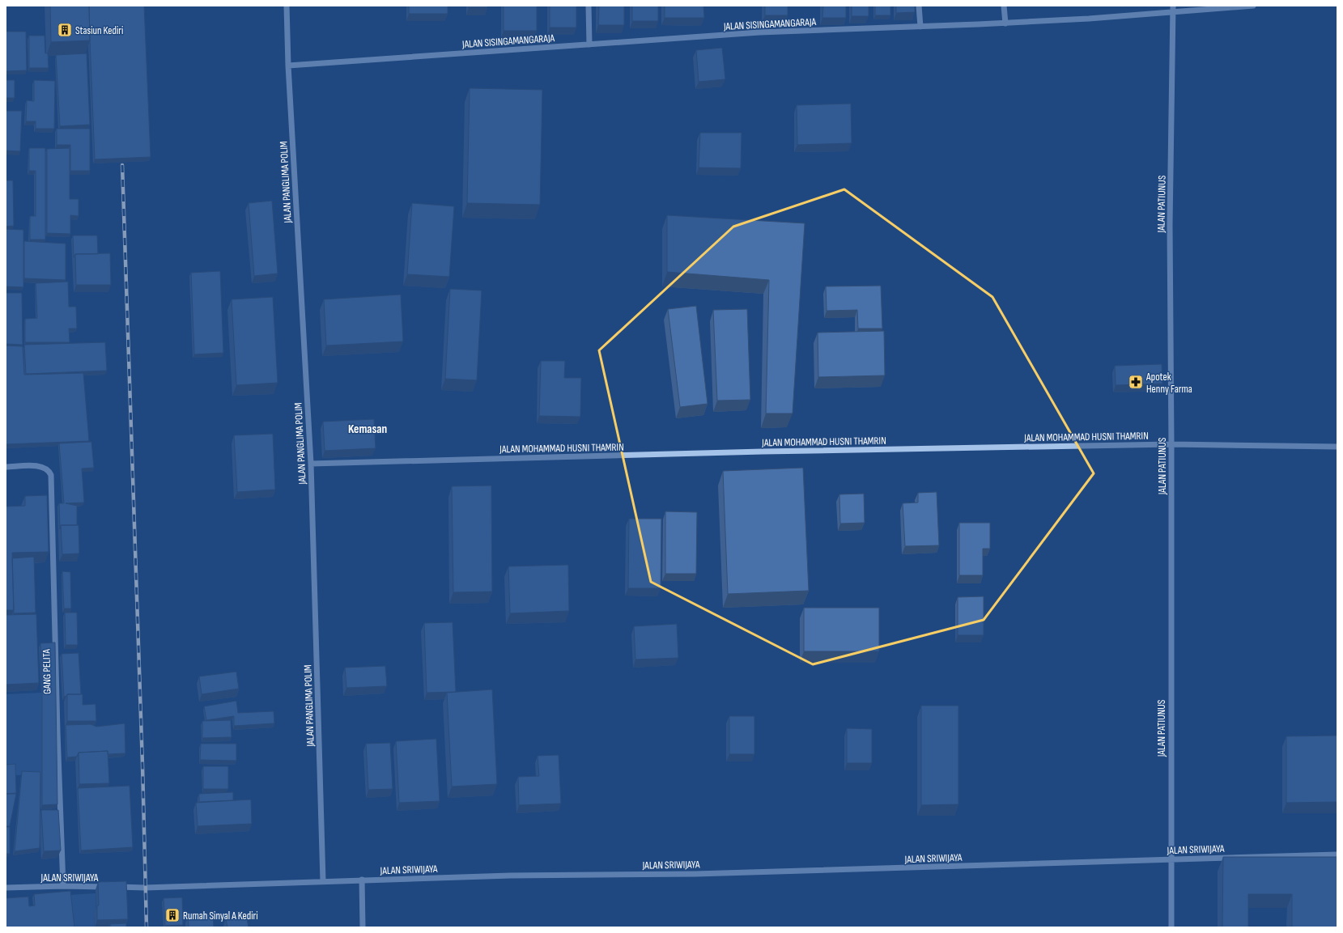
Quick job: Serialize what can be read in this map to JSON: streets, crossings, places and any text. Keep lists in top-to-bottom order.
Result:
{
  "streets": {
    "street": [
      "JALAN SISINGAMANGARAJA",
      "JALAN PANGLIMA POLIM",
      "JALAN PATIUNUS",
      "JALAN MOHAMMAD HUSNI THAMRIN",
      "GANG PELITA",
      "JALAN SRIWIJAYA"
    ]
  },
  "crossings": [
    ["JALAN SISINGAMANGARAJA", "JALAN PANGLIMA POLIM"],
    ["JALAN SISINGAMANGARAJA", "JALAN PATIUNUS"],
    ["JALAN PANGLIMA POLIM", "JALAN MOHAMMAD HUSNI THAMRIN"],
    ["JALAN PANGLIMA POLIM", "JALAN SRIWIJAYA"],
    ["JALAN PATIUNUS", "JALAN MOHAMMAD HUSNI THAMRIN"],
    ["JALAN PATIUNUS", "JALAN SRIWIJAYA"],
    ["GANG PELITA", "JALAN SRIWIJAYA"]
  ],
  "districts": ["Kemasan"],
  "places": {
    "building": ["Stasiun Kediri", "Rumah Sinyal A Kediri"],
    "pharmacy": ["Apotek Henny Farma"]
  }
}
